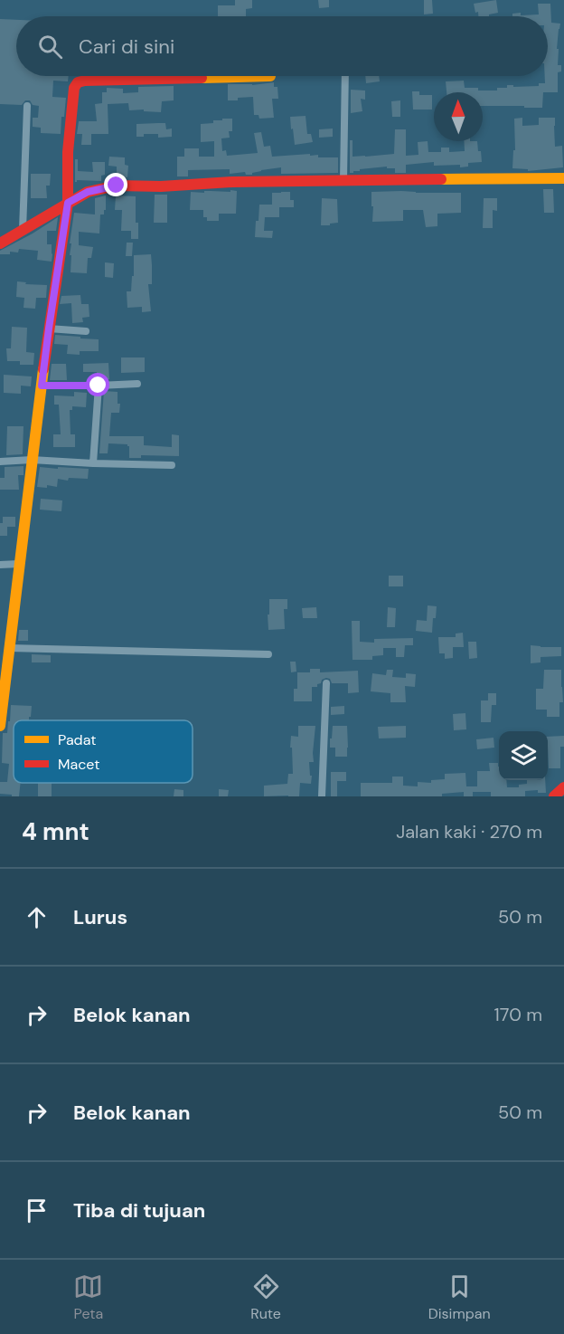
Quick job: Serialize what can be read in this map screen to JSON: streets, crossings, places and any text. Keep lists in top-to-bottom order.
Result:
{
  "legend": ["Padat", "Macet"],
  "north": "top",
  "page": {
    "search": "Cari di sini",
    "heading": ["4 mnt", "Jalan kaki · 270 m"],
    "list": [
      ["Lurus", "50 m"],
      ["Belok kanan", "170 m"],
      ["Belok kanan", "50 m"],
      "Tiba di tujuan"
    ],
    "nav": ["Peta", "Rute", "Disimpan"]
  }
}
